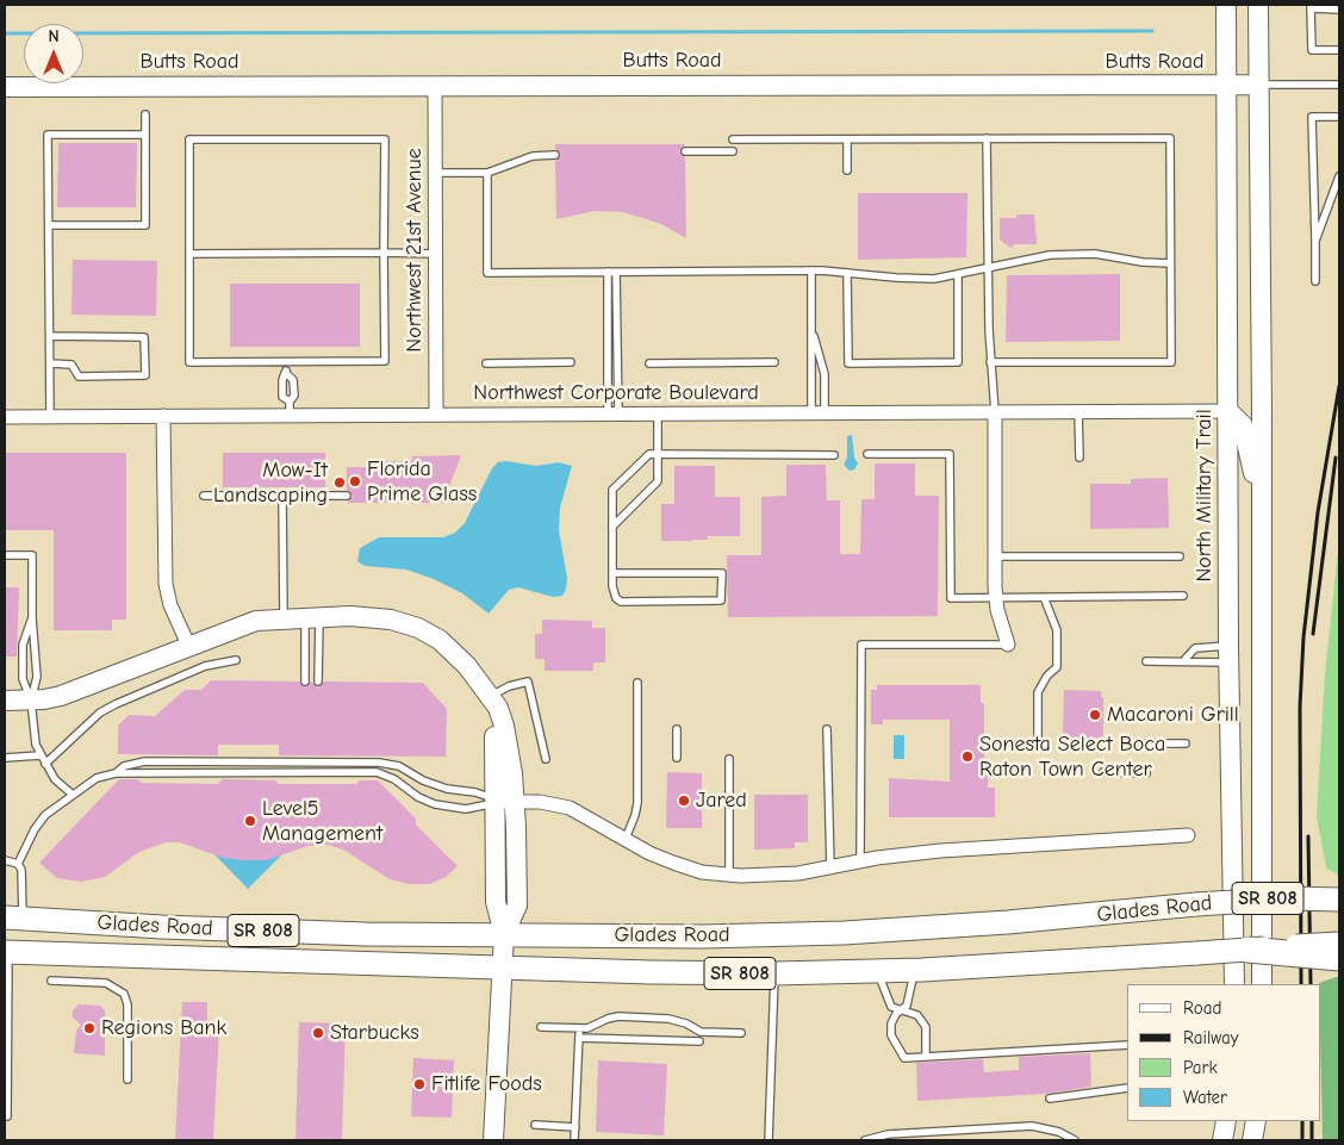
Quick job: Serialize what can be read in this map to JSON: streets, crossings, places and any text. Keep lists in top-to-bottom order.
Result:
{
  "streets": {
    "main road": ["SR 808", "Glades Road"],
    "street": [
      "Butts Road",
      "Northwest 21st Avenue",
      "Northwest Corporate Boulevard",
      "North Military Trail"
    ]
  },
  "crossings": [
    ["Butts Road", "Northwest 21st Avenue"],
    ["Butts Road", "North Military Trail"],
    ["Northwest 21st Avenue", "Northwest Corporate Boulevard"],
    ["Northwest Corporate Boulevard", "North Military Trail"]
  ],
  "places": [
    "Florida Prime Glass",
    "Mow-It Landscaping",
    "Macaroni Grill",
    "Sonesta Select Boca Raton Town Center",
    "Jared",
    "Level5 Management",
    "Regions Bank",
    "Starbucks",
    "Fitlife Foods"
  ],
  "legend": [
    "Road",
    "Railway",
    "Park",
    "Water"
  ],
  "north": "top"
}
